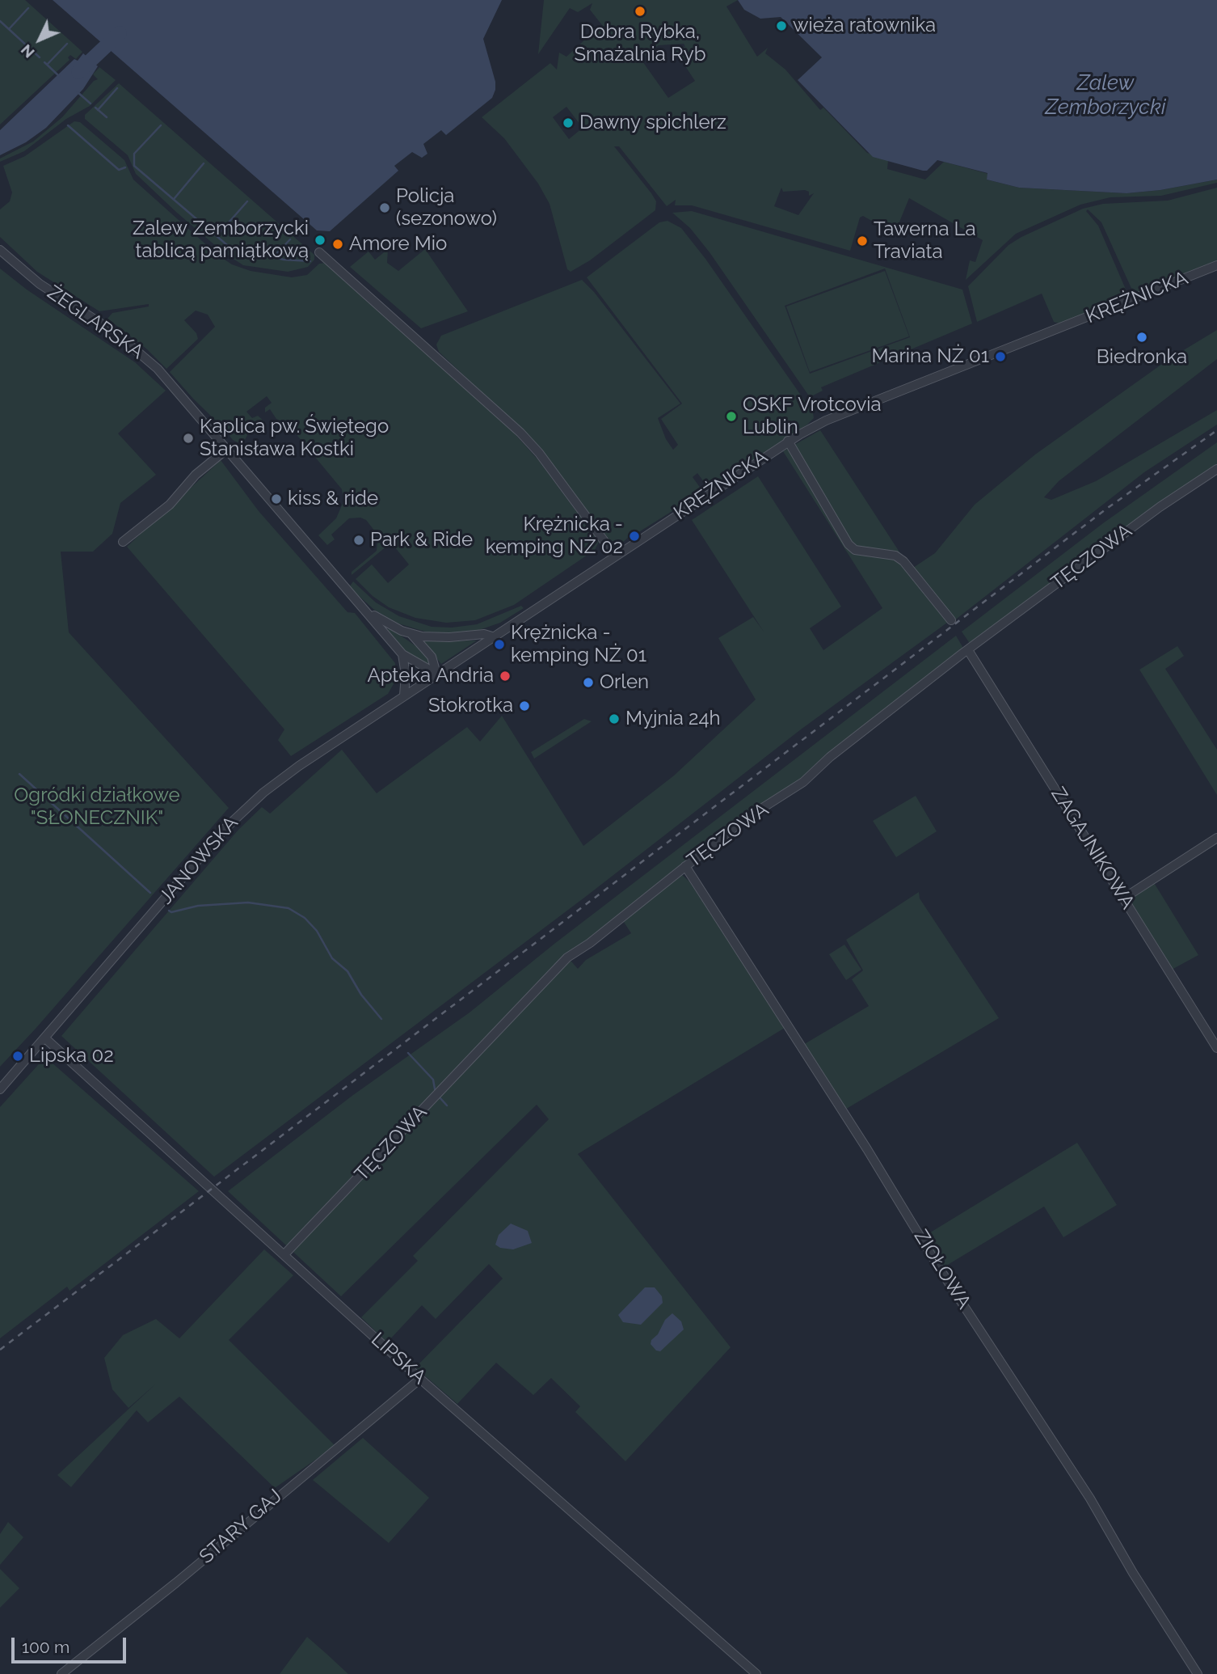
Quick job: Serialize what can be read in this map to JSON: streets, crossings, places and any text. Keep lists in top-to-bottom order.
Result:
{
  "streets": {
    "street": [
      "KRĘŻNICKA",
      "ŻEGLARSKA",
      "TĘCZOWA",
      "ZAGAJNIKOWA",
      "JANOWSKA",
      "ZIOŁOWA",
      "LIPSKA",
      "STARY GAJ"
    ]
  },
  "crossings": [
    ["KRĘŻNICKA", "ŻEGLARSKA"],
    ["KRĘŻNICKA", "JANOWSKA"],
    ["ŻEGLARSKA", "JANOWSKA"],
    ["TĘCZOWA", "ZAGAJNIKOWA"],
    ["TĘCZOWA", "ZIOŁOWA"],
    ["TĘCZOWA", "LIPSKA"],
    ["JANOWSKA", "LIPSKA"],
    ["LIPSKA", "STARY GAJ"]
  ],
  "water": ["Zalew Zemborzycki"],
  "parks": ["Ogródki działkowe \"SŁONECZNIK\""],
  "places": [
    "Dobra Rybka, Smażalnia Ryb",
    "wieża ratownika",
    "Dawny spichlerz",
    "Policja (sezonowo)",
    "Zalew Zemborzycki tablicą pamiątkową",
    "Tawerna La Traviata",
    "Amore Mio",
    "Biedronka",
    "Marina NŻ 01",
    "OSKF Vrotcovia Lublin",
    "Kaplica pw. Świętego Stanisława Kostki",
    "kiss & ride",
    "Krężnicka - kemping NŻ 02",
    "Park & Ride",
    "Krężnicka - kemping NŻ 01",
    "Apteka Andria",
    "Orlen",
    "Stokrotka",
    "Myjnia 24h",
    "Lipska 02"
  ],
  "scale_bar": "100 m",
  "north": "bottom left"
}
